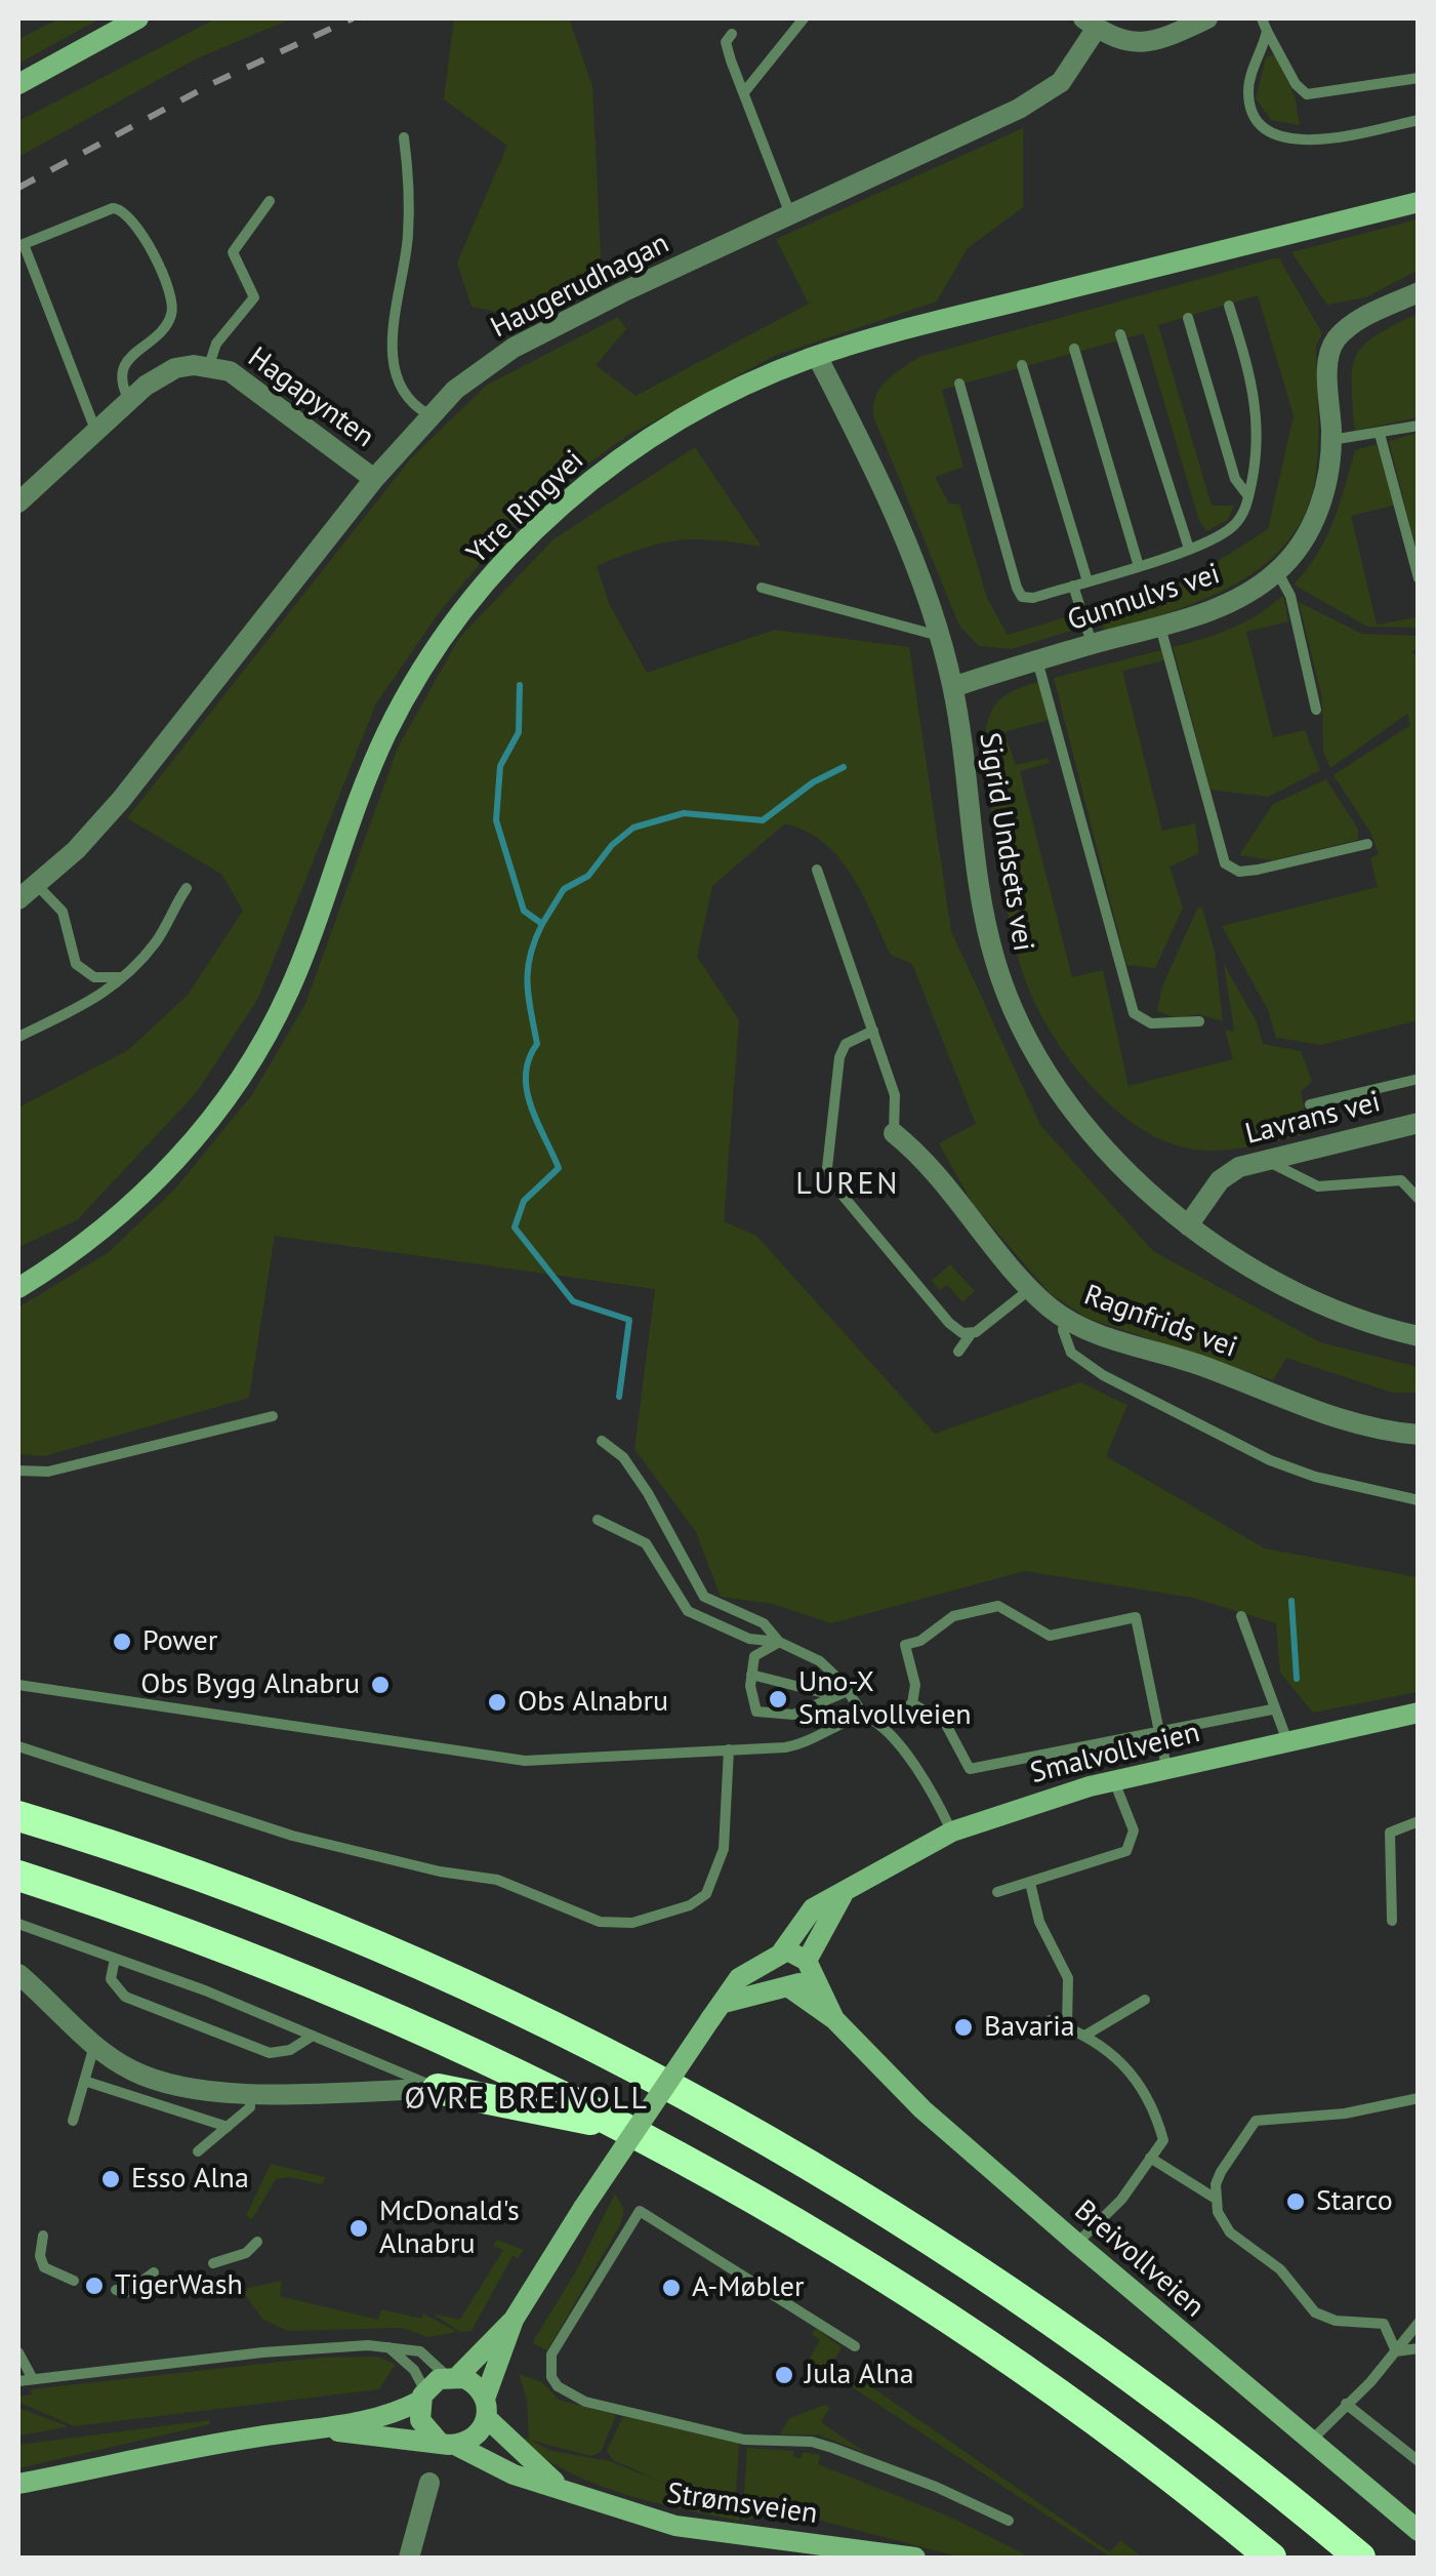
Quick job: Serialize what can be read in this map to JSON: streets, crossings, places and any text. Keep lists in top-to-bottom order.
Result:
{
  "streets": {
    "main road": [
      "Ytre Ringvei",
      "Smalvollveien",
      "Breivollveien",
      "Strømsveien"
    ],
    "street": [
      "Haugerudhagan",
      "Hagapynten",
      "Gunnulvs vei",
      "Sigrid Undsets vei",
      "Lavrans vei",
      "Ragnfrids vei"
    ]
  },
  "crossings": [
    ["Haugerudhagan", "Hagapynten"],
    ["Ytre Ringvei", "Sigrid Undsets vei"],
    ["Gunnulvs vei", "Sigrid Undsets vei"],
    ["Sigrid Undsets vei", "Lavrans vei"],
    ["Smalvollveien", "Breivollveien"],
    ["Smalvollveien", "Strømsveien"]
  ],
  "districts": ["LUREN", "ØVRE BREIVOLL"],
  "places": [
    "Power",
    "Obs Bygg Alnabru",
    "Uno-X Smalvollveien",
    "Obs Alnabru",
    "Bavaria",
    "Esso Alna",
    "Starco",
    "McDonald's Alnabru",
    "TigerWash",
    "A-Møbler",
    "Jula Alna"
  ]
}
